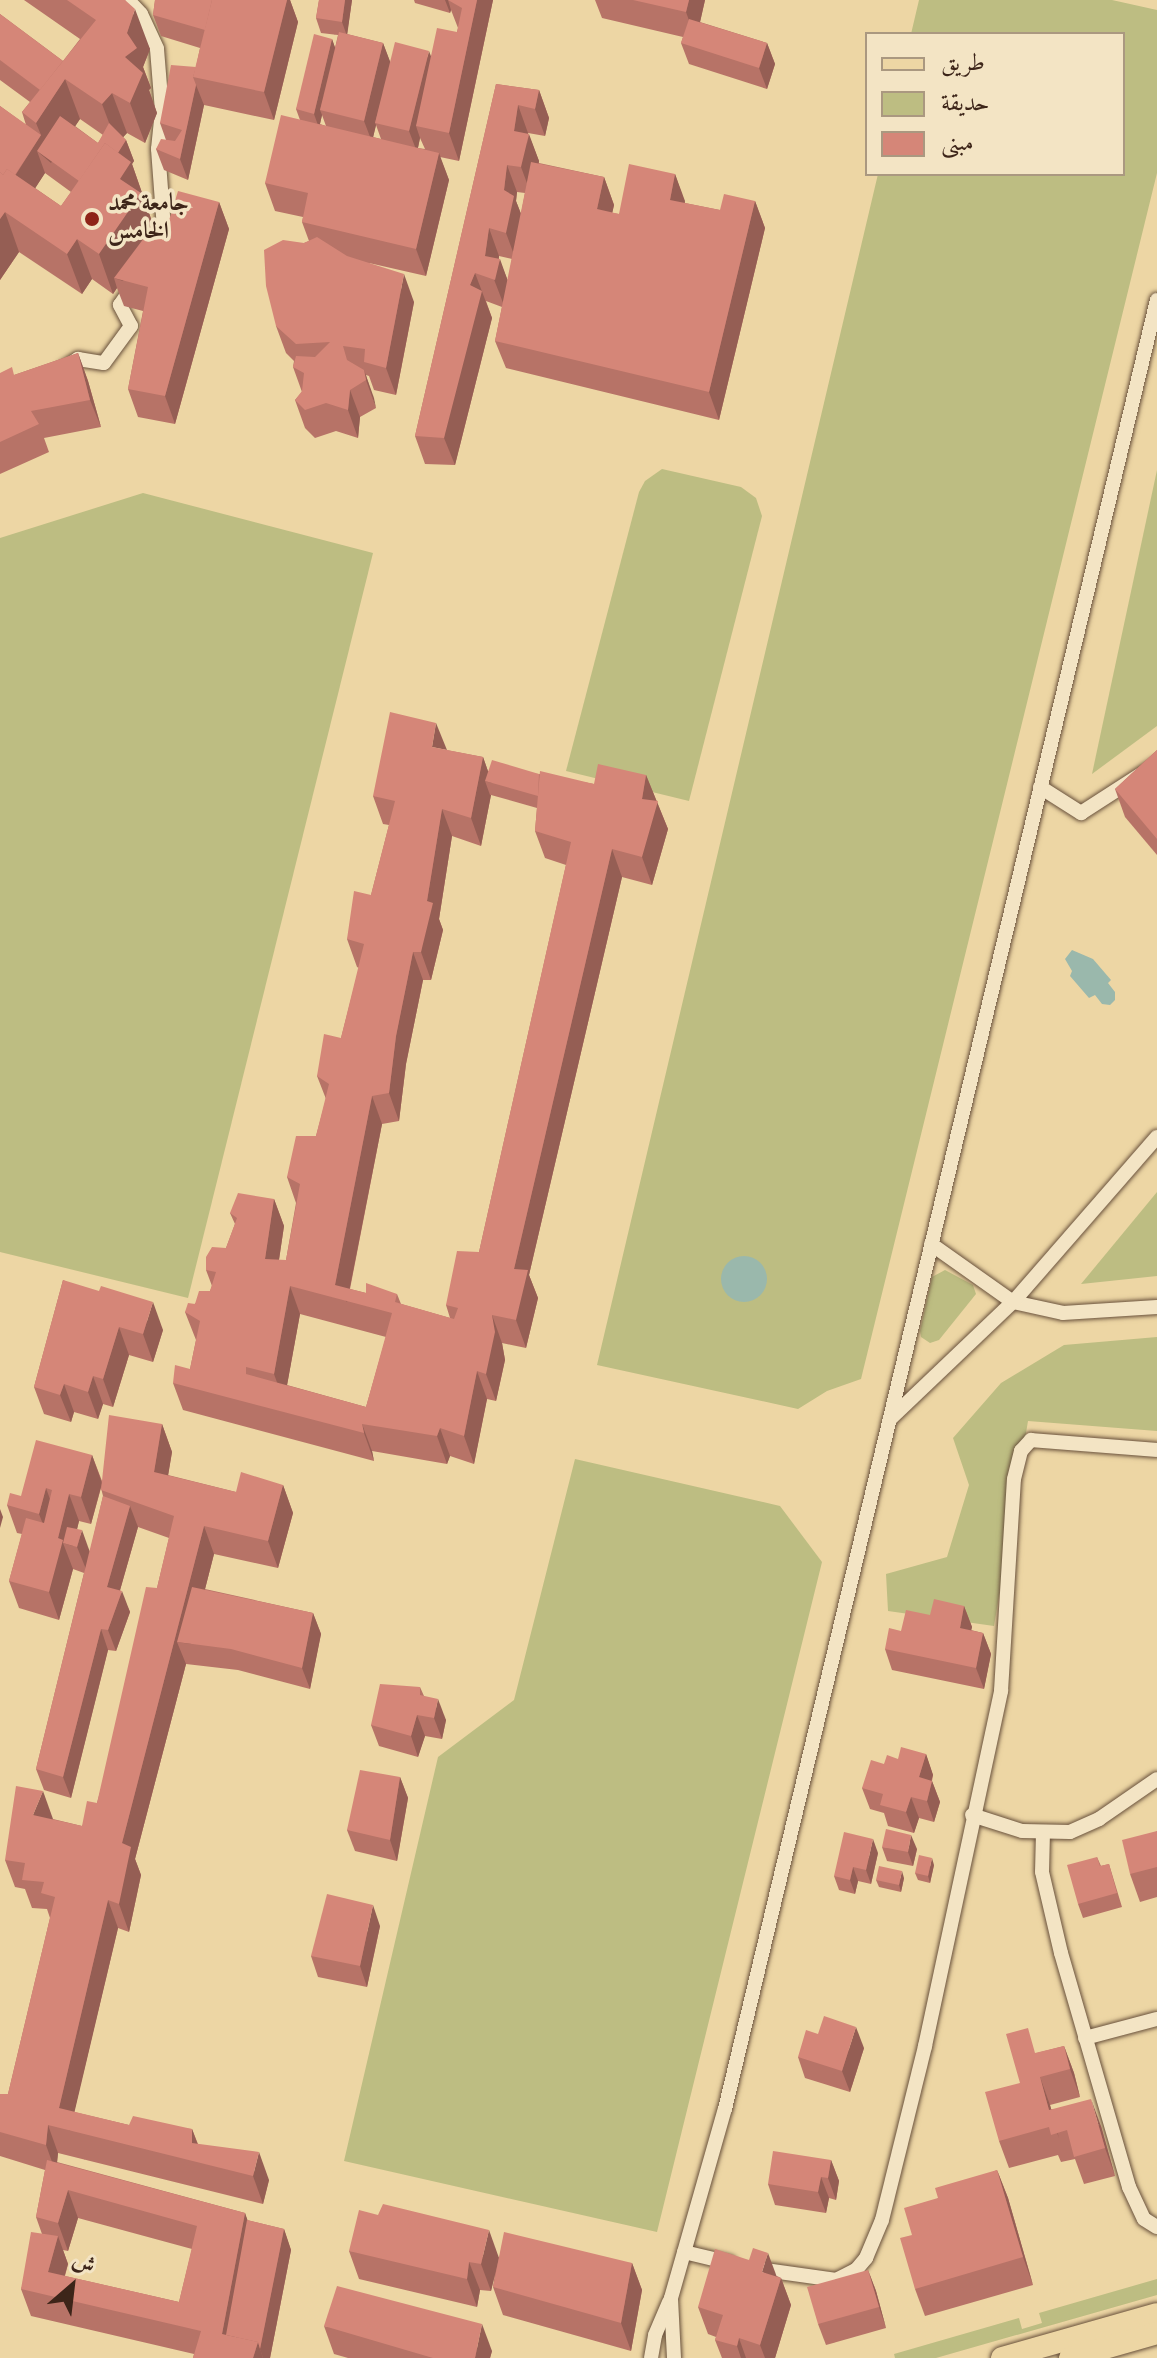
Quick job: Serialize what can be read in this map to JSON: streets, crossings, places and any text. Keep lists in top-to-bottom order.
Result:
{
  "places": ["جامعة محمد الخامس"],
  "legend": ["طريق", "حديقة", "مبنى"],
  "north": "top right"
}
